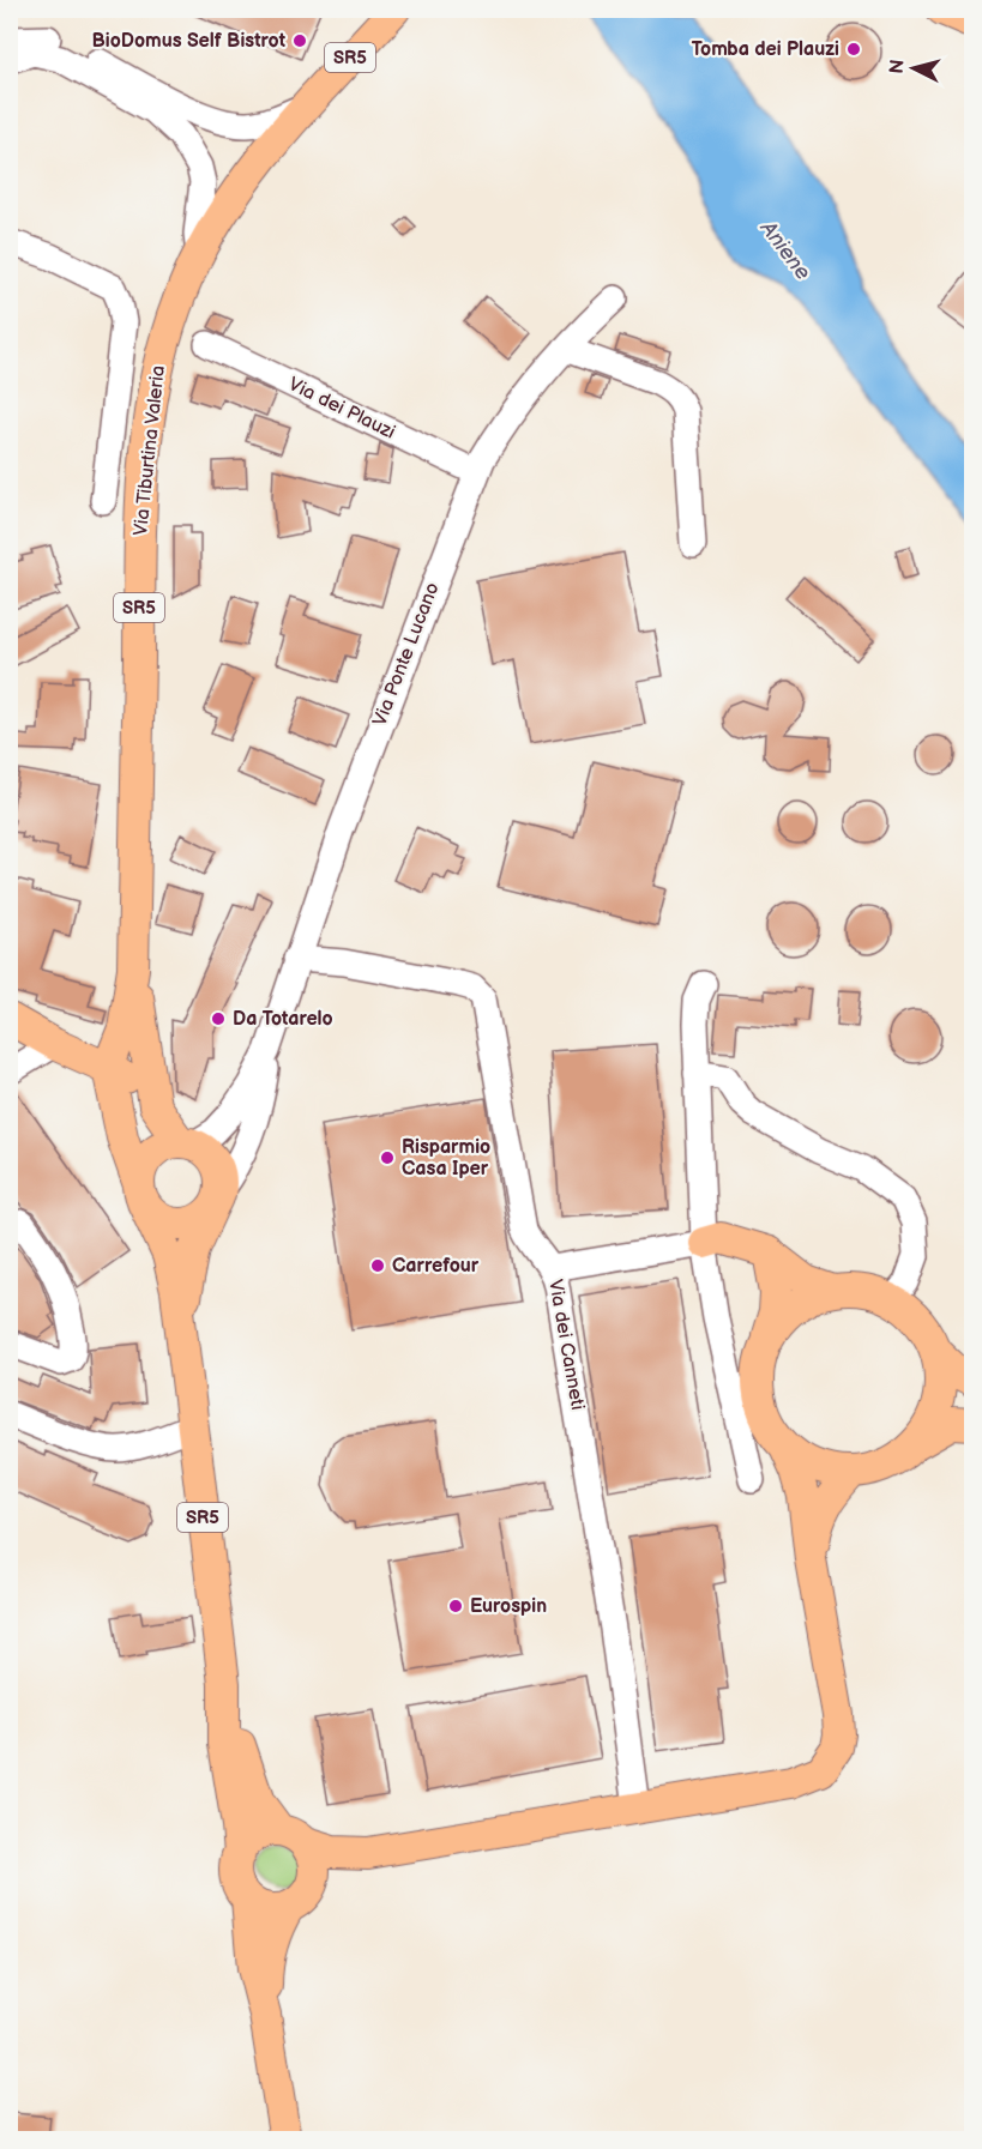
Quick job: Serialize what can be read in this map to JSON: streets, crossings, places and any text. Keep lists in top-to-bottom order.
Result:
{
  "streets": {
    "main road": ["SR5", "Via Tiburtina Valeria"],
    "street": ["Via dei Plauzi", "Via Ponte Lucano", "Via dei Canneti"]
  },
  "crossings": [
    ["Via dei Plauzi", "Via Ponte Lucano"],
    ["Via Tiburtina Valeria", "Via Ponte Lucano"],
    ["Via Ponte Lucano", "Via dei Canneti"]
  ],
  "water": ["Aniene"],
  "places": [
    "BioDomus Self Bistrot",
    "Tomba dei Plauzi",
    "Da Totarelo",
    "Risparmio Casa Iper",
    "Carrefour",
    "Eurospin"
  ],
  "north": "left"
}
